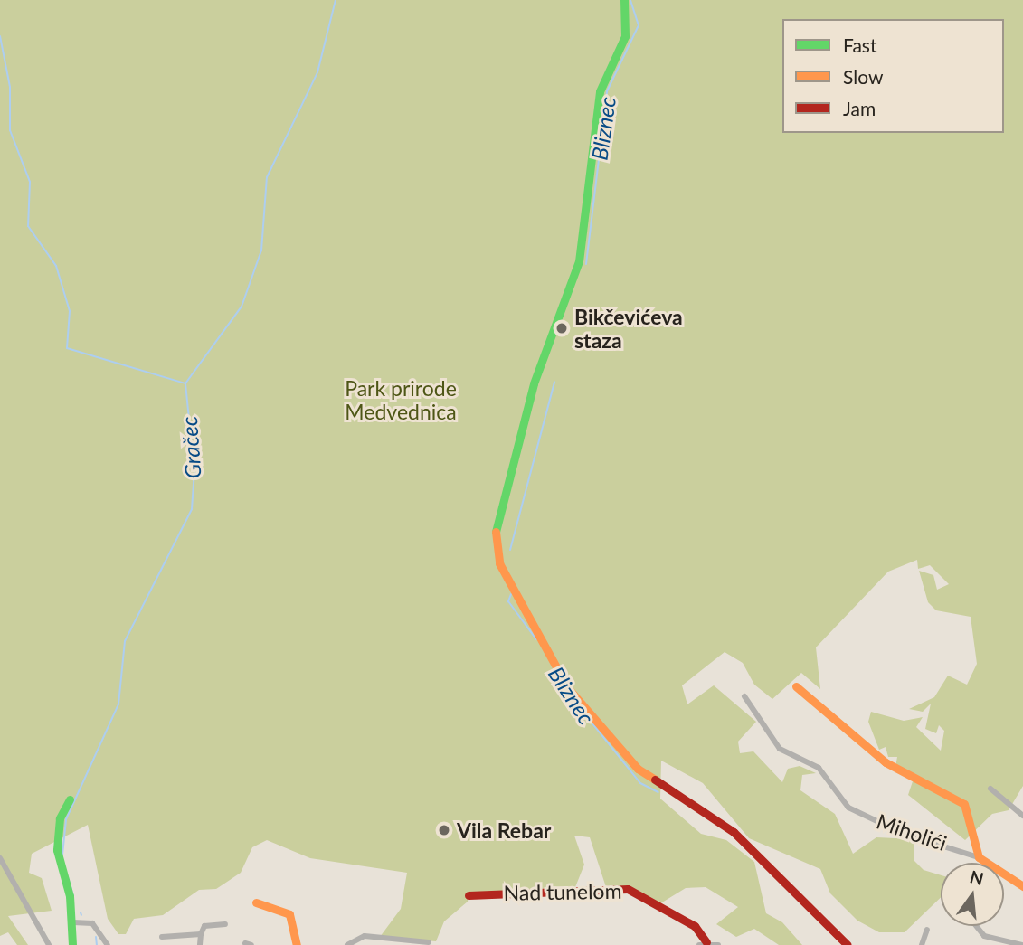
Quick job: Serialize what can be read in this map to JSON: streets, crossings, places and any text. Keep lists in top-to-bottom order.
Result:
{
  "streets": {
    "main road": ["Miholići", "Nad tunelom"]
  },
  "water": ["Bliznec", "Gračec"],
  "parks": ["Park prirode Medvednica"],
  "places": ["Bikčevićeva staza", "Vila Rebar"],
  "legend": ["Fast", "Slow", "Jam"],
  "north": "top"
}
